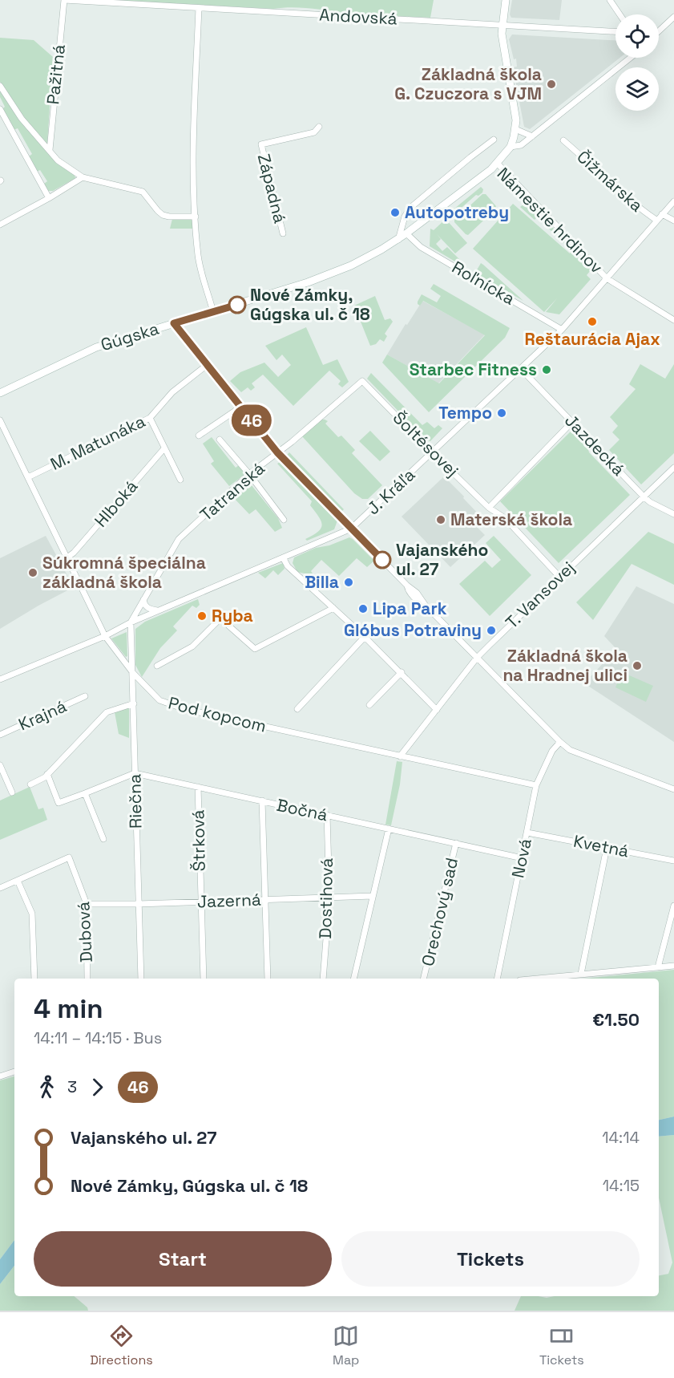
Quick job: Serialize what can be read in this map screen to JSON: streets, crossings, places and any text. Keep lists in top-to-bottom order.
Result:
{
  "streets": {
    "main road": ["Námestie hrdinov", "Gúgska"],
    "street": [
      "Andovská",
      "Pažitná",
      "Čižmárska",
      "Západná",
      "Roľnícka",
      "M. Matunáka",
      "Šoltésovej",
      "Jazdecká",
      "Tatranská",
      "J. Kráľa",
      "Hlboká",
      "T. Vansovej",
      "Pod kopcom",
      "Krajná",
      "Riečna",
      "Bočná",
      "Štrková",
      "Kvetná",
      "Nová",
      "Dostihová",
      "Jazerná",
      "Orechový sad",
      "Dubová"
    ]
  },
  "crossings": [
    ["Andovská", "Pažitná"],
    ["Čižmárska", "J. Kráľa"],
    ["Námestie hrdinov", "Roľnícka"],
    ["Námestie hrdinov", "Gúgska"],
    ["Námestie hrdinov", "J. Kráľa"],
    ["Roľnícka", "J. Kráľa"],
    ["M. Matunáka", "Pod kopcom"],
    ["Šoltésovej", "Tatranská"],
    ["Šoltésovej", "J. Kráľa"],
    ["Šoltésovej", "T. Vansovej"],
    ["Jazdecká", "J. Kráľa"],
    ["Jazdecká", "T. Vansovej"],
    ["Tatranská", "J. Kráľa"],
    ["Tatranská", "Riečna"],
    ["J. Kráľa", "Riečna"],
    ["Hlboká", "Pod kopcom"],
    ["T. Vansovej", "Pod kopcom"],
    ["Pod kopcom", "Riečna"],
    ["Pod kopcom", "Nová"],
    ["Riečna", "Bočná"],
    ["Riečna", "Jazerná"],
    ["Bočná", "Štrková"],
    ["Bočná", "Nová"],
    ["Bočná", "Dostihová"],
    ["Bočná", "Orechový sad"],
    ["Štrková", "Jazerná"],
    ["Kvetná", "Nová"],
    ["Dostihová", "Jazerná"],
    ["Jazerná", "Dubová"]
  ],
  "places": [
    "Základná škola G. Czuczora s VJM",
    "Autopotreby",
    "Nové Zámky, Gúgska ul. č 18",
    "Reštaurácia Ajax",
    "Starbec Fitness",
    "Tempo",
    "Materská škola",
    "Vajanského ul. 27",
    "Súkromná špeciálna základná škola",
    "Billa",
    "Lipa Park",
    "Ryba",
    "Glóbus Potraviny",
    "Základná škola na Hradnej ulici"
  ],
  "lines": ["bus line 46"],
  "page": {
    "on_map": "46",
    "heading": ["4 min", "14:11 – 14:15 · Bus", "€1.50"],
    "legs": ["3", "46"],
    "list": [
      {
        "name": "Vajanského ul. 27",
        "value": "14:14"
      },
      {
        "name": "Nové Zámky, Gúgska ul. č 18",
        "value": "14:15"
      }
    ],
    "buttons": ["Start", "Tickets"],
    "tabs": ["Directions", "Map", "Tickets"]
  }
}
